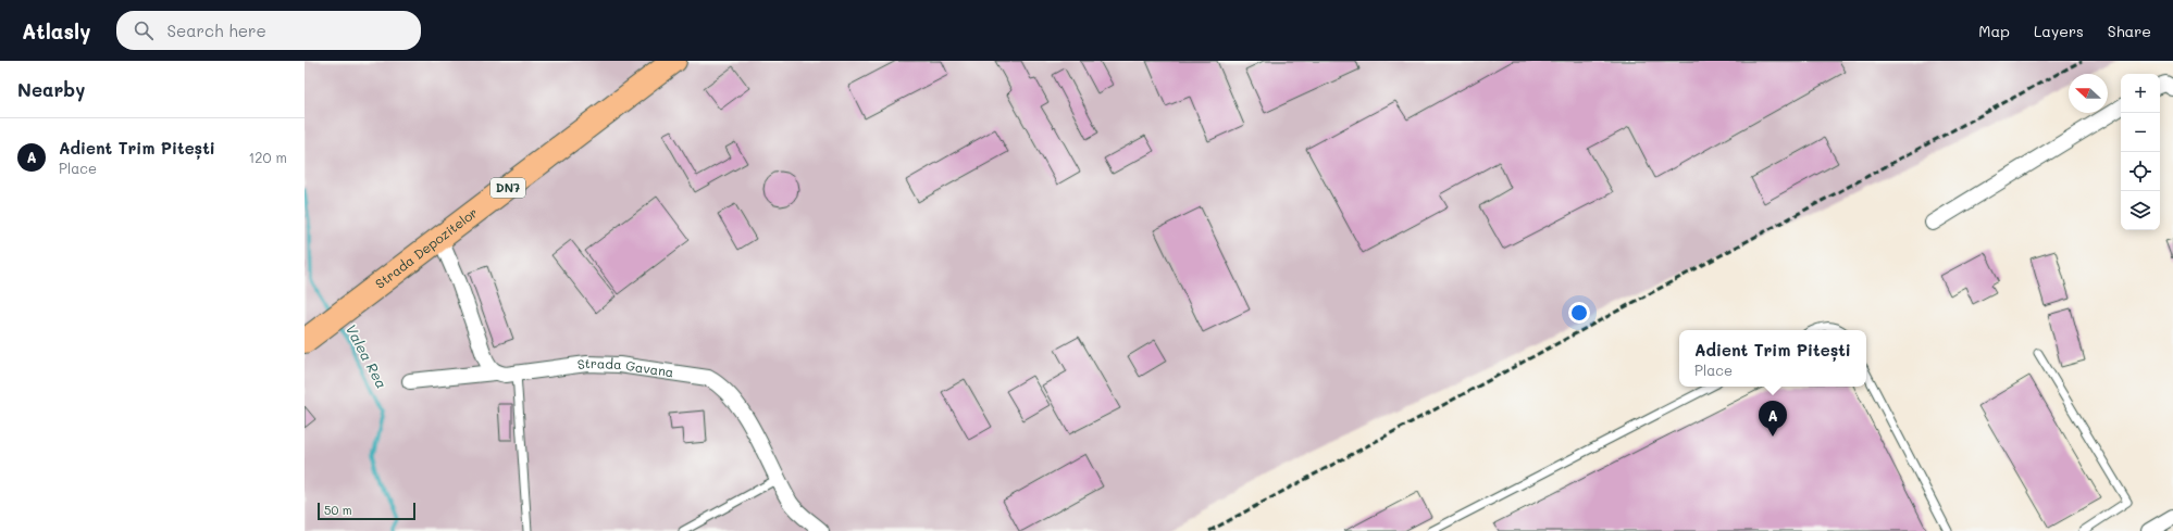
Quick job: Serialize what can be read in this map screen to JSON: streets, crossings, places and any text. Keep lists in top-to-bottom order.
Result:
{
  "streets": {
    "main road": ["DN7", "Strada Depozitelor"],
    "street": ["Strada Gavana"]
  },
  "water": ["Valea Rea"],
  "scale_bar": "50 m",
  "north": "left",
  "page": {
    "header": "Atlasly",
    "search": "Search here",
    "nav": ["Map", "Layers", "Share"],
    "heading": "Nearby",
    "map_buttons": ["+", "−"],
    "list": [
      {
        "mark": "A",
        "name": "Adient Trim Pitești",
        "note": "Place",
        "value": "120 m"
      }
    ],
    "popup": ["Adient Trim Pitești", "Place"],
    "pins": "A",
    "scale": "50 m"
  }
}
